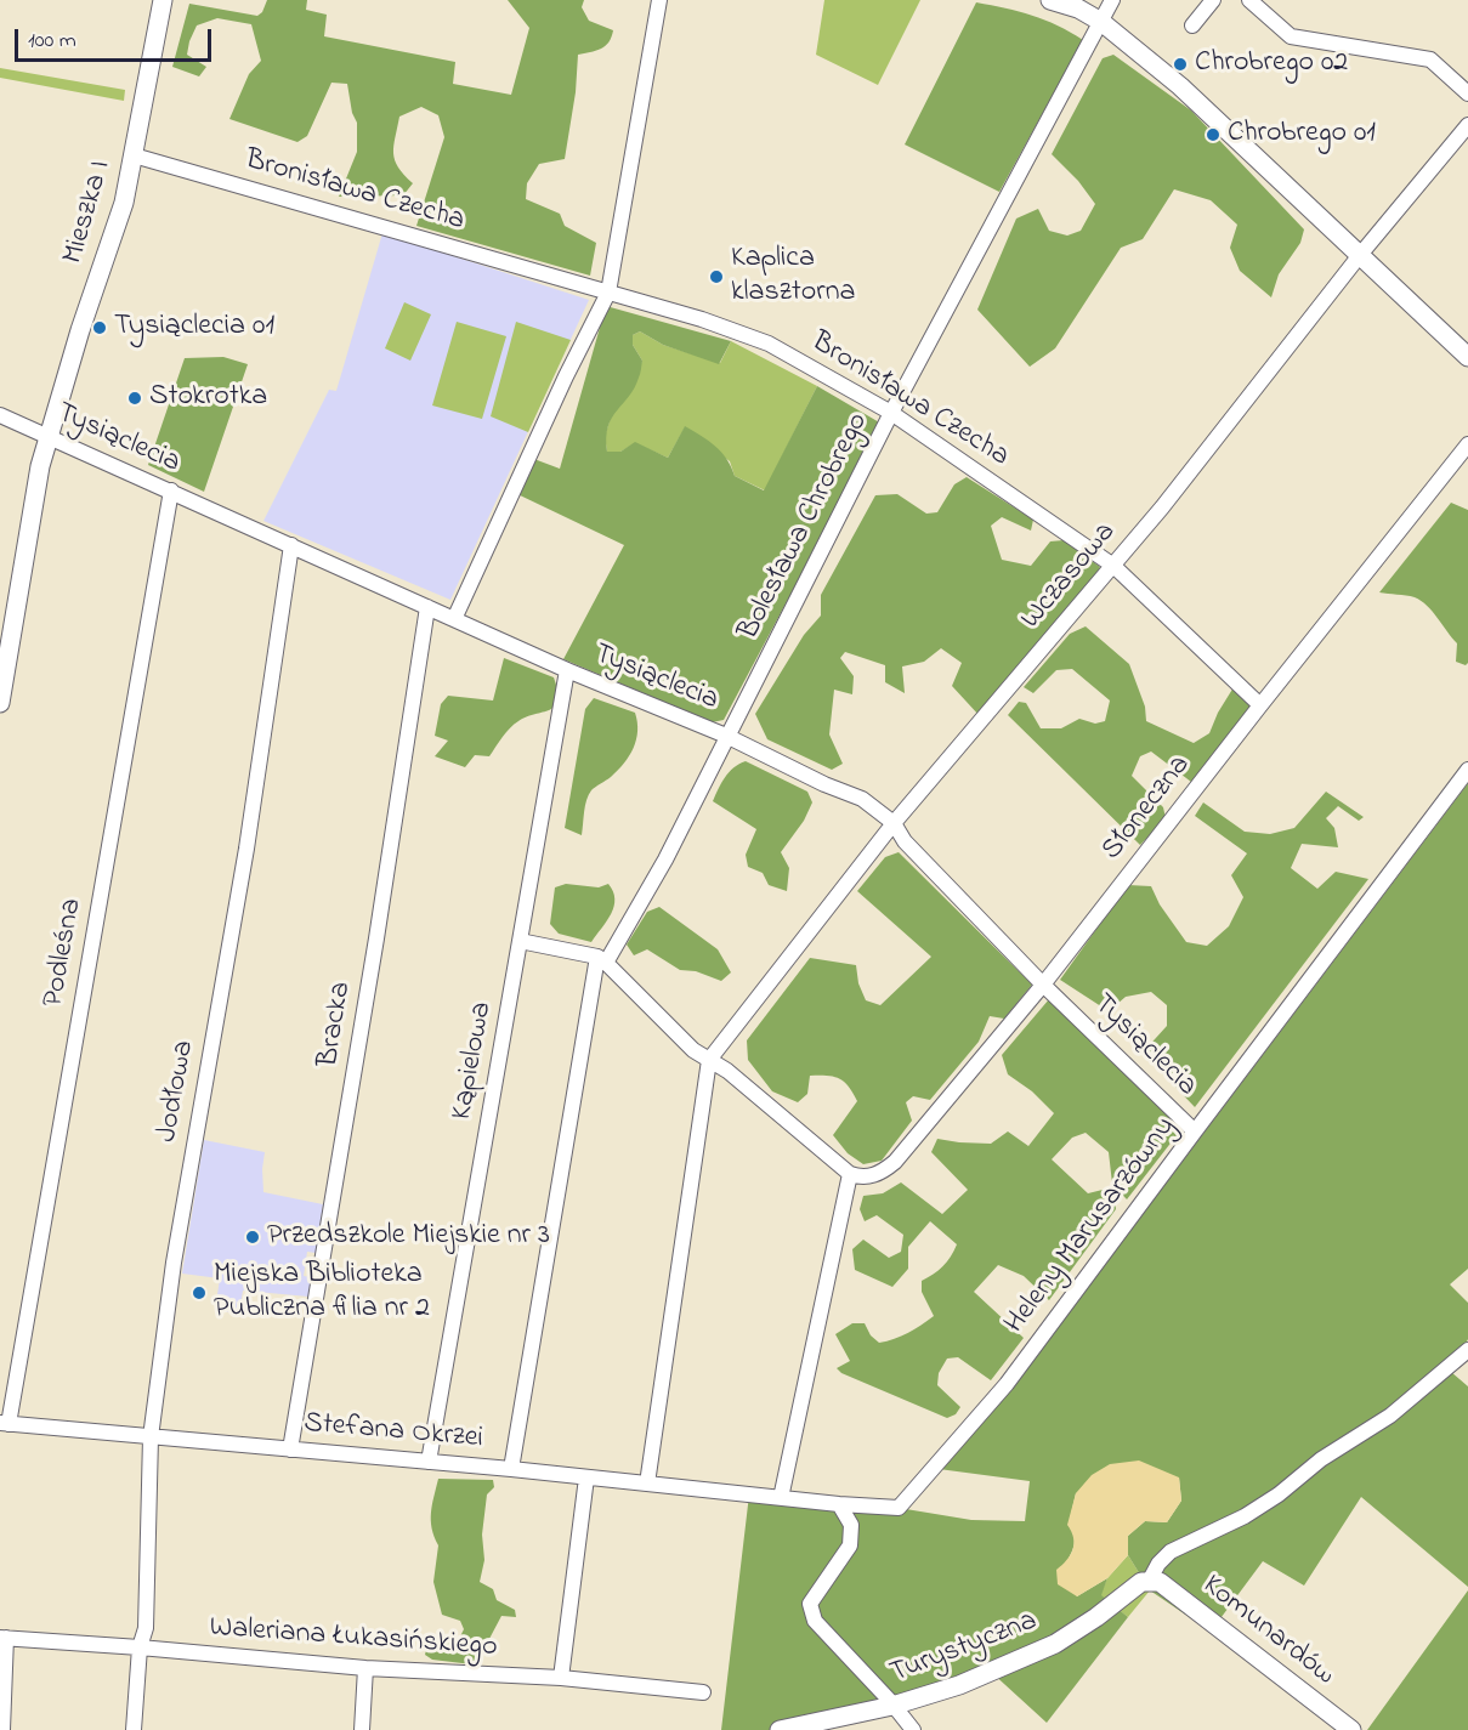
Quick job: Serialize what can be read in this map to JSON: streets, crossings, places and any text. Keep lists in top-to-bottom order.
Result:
{
  "streets": {
    "street": [
      "Bronisława Czecha",
      "Mieszka I",
      "Tysiąclecia",
      "Bolesława Chrobrego",
      "Wczasowa",
      "Słoneczna",
      "Podleśna",
      "Bracka",
      "Kąpielowa",
      "Jodłowa",
      "Heleny Marusarzówny",
      "Stefana Okrzei",
      "Komunardów",
      "Waleriana Łukasińskiego",
      "Turystyczna"
    ]
  },
  "crossings": [
    ["Bronisława Czecha", "Mieszka I"],
    ["Bronisława Czecha", "Bolesława Chrobrego"],
    ["Bronisława Czecha", "Wczasowa"],
    ["Bronisława Czecha", "Słoneczna"],
    ["Mieszka I", "Tysiąclecia"],
    ["Tysiąclecia", "Bolesława Chrobrego"],
    ["Tysiąclecia", "Wczasowa"],
    ["Tysiąclecia", "Słoneczna"],
    ["Tysiąclecia", "Podleśna"],
    ["Tysiąclecia", "Bracka"],
    ["Tysiąclecia", "Kąpielowa"],
    ["Tysiąclecia", "Jodłowa"],
    ["Tysiąclecia", "Heleny Marusarzówny"],
    ["Podleśna", "Stefana Okrzei"],
    ["Bracka", "Stefana Okrzei"],
    ["Kąpielowa", "Stefana Okrzei"],
    ["Jodłowa", "Stefana Okrzei"],
    ["Jodłowa", "Waleriana Łukasińskiego"],
    ["Heleny Marusarzówny", "Stefana Okrzei"],
    ["Komunardów", "Turystyczna"]
  ],
  "places": [
    "Chrobrego 02",
    "Chrobrego 01",
    "Kaplica klasztorna",
    "Tysiąclecia 01",
    "Stokrotka",
    "Przedszkole Miejskie nr 3",
    "Miejska Biblioteka Publiczna filia nr 2"
  ],
  "scale_bar": "100 m"
}
